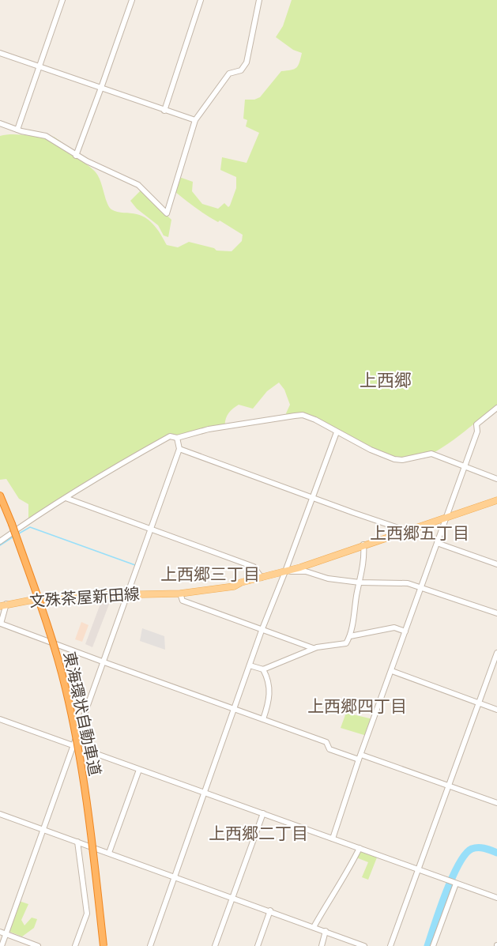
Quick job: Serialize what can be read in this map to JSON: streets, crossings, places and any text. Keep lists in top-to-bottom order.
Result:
{
  "streets": {
    "highway": ["東海環状自動車道"],
    "main road": ["文殊茶屋新田線"]
  },
  "districts": [
    "上西郷",
    "上西郷五丁目",
    "上西郷三丁目",
    "上西郷四丁目",
    "上西郷二丁目"
  ]
}
